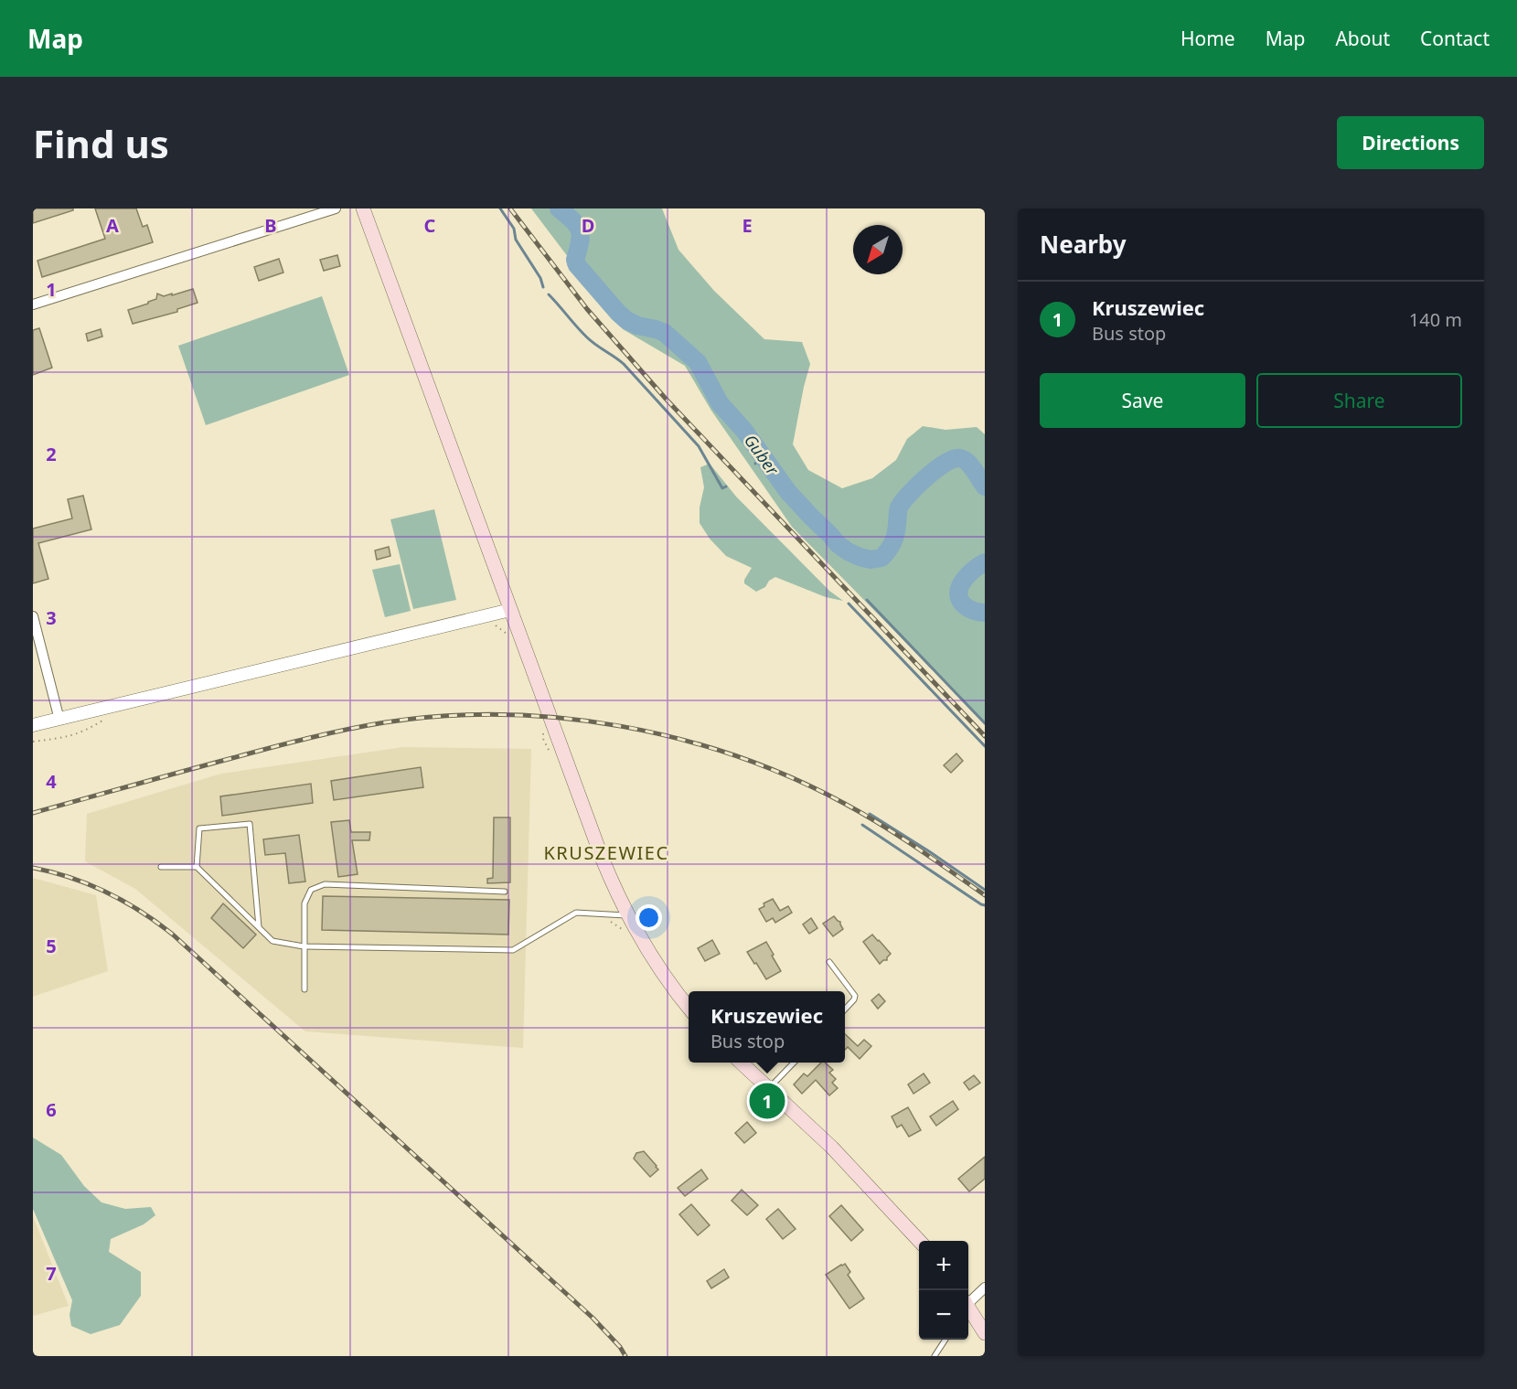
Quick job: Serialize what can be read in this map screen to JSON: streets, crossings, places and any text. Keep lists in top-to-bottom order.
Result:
{
  "districts": ["KRUSZEWIEC"],
  "water": ["Guber"],
  "north": "bottom left",
  "page": {
    "header": "Map",
    "nav": [
      "Home",
      "Map",
      "About",
      "Contact"
    ],
    "buttons": [
      "Directions",
      ["Save", "Share"]
    ],
    "title": "Find us",
    "heading": "Nearby",
    "list": [
      {
        "mark": "1",
        "name": "Kruszewiec",
        "note": "Bus stop",
        "value": "140 m"
      }
    ],
    "popup": ["Kruszewiec", "Bus stop"],
    "pins": "1",
    "map_buttons": ["+", "−"]
  },
  "grid": {
    "columns": [
      "A",
      "B",
      "C",
      "D",
      "E"
    ],
    "rows": [
      "1",
      "2",
      "3",
      "4",
      "5",
      "6",
      "7"
    ]
  }
}
